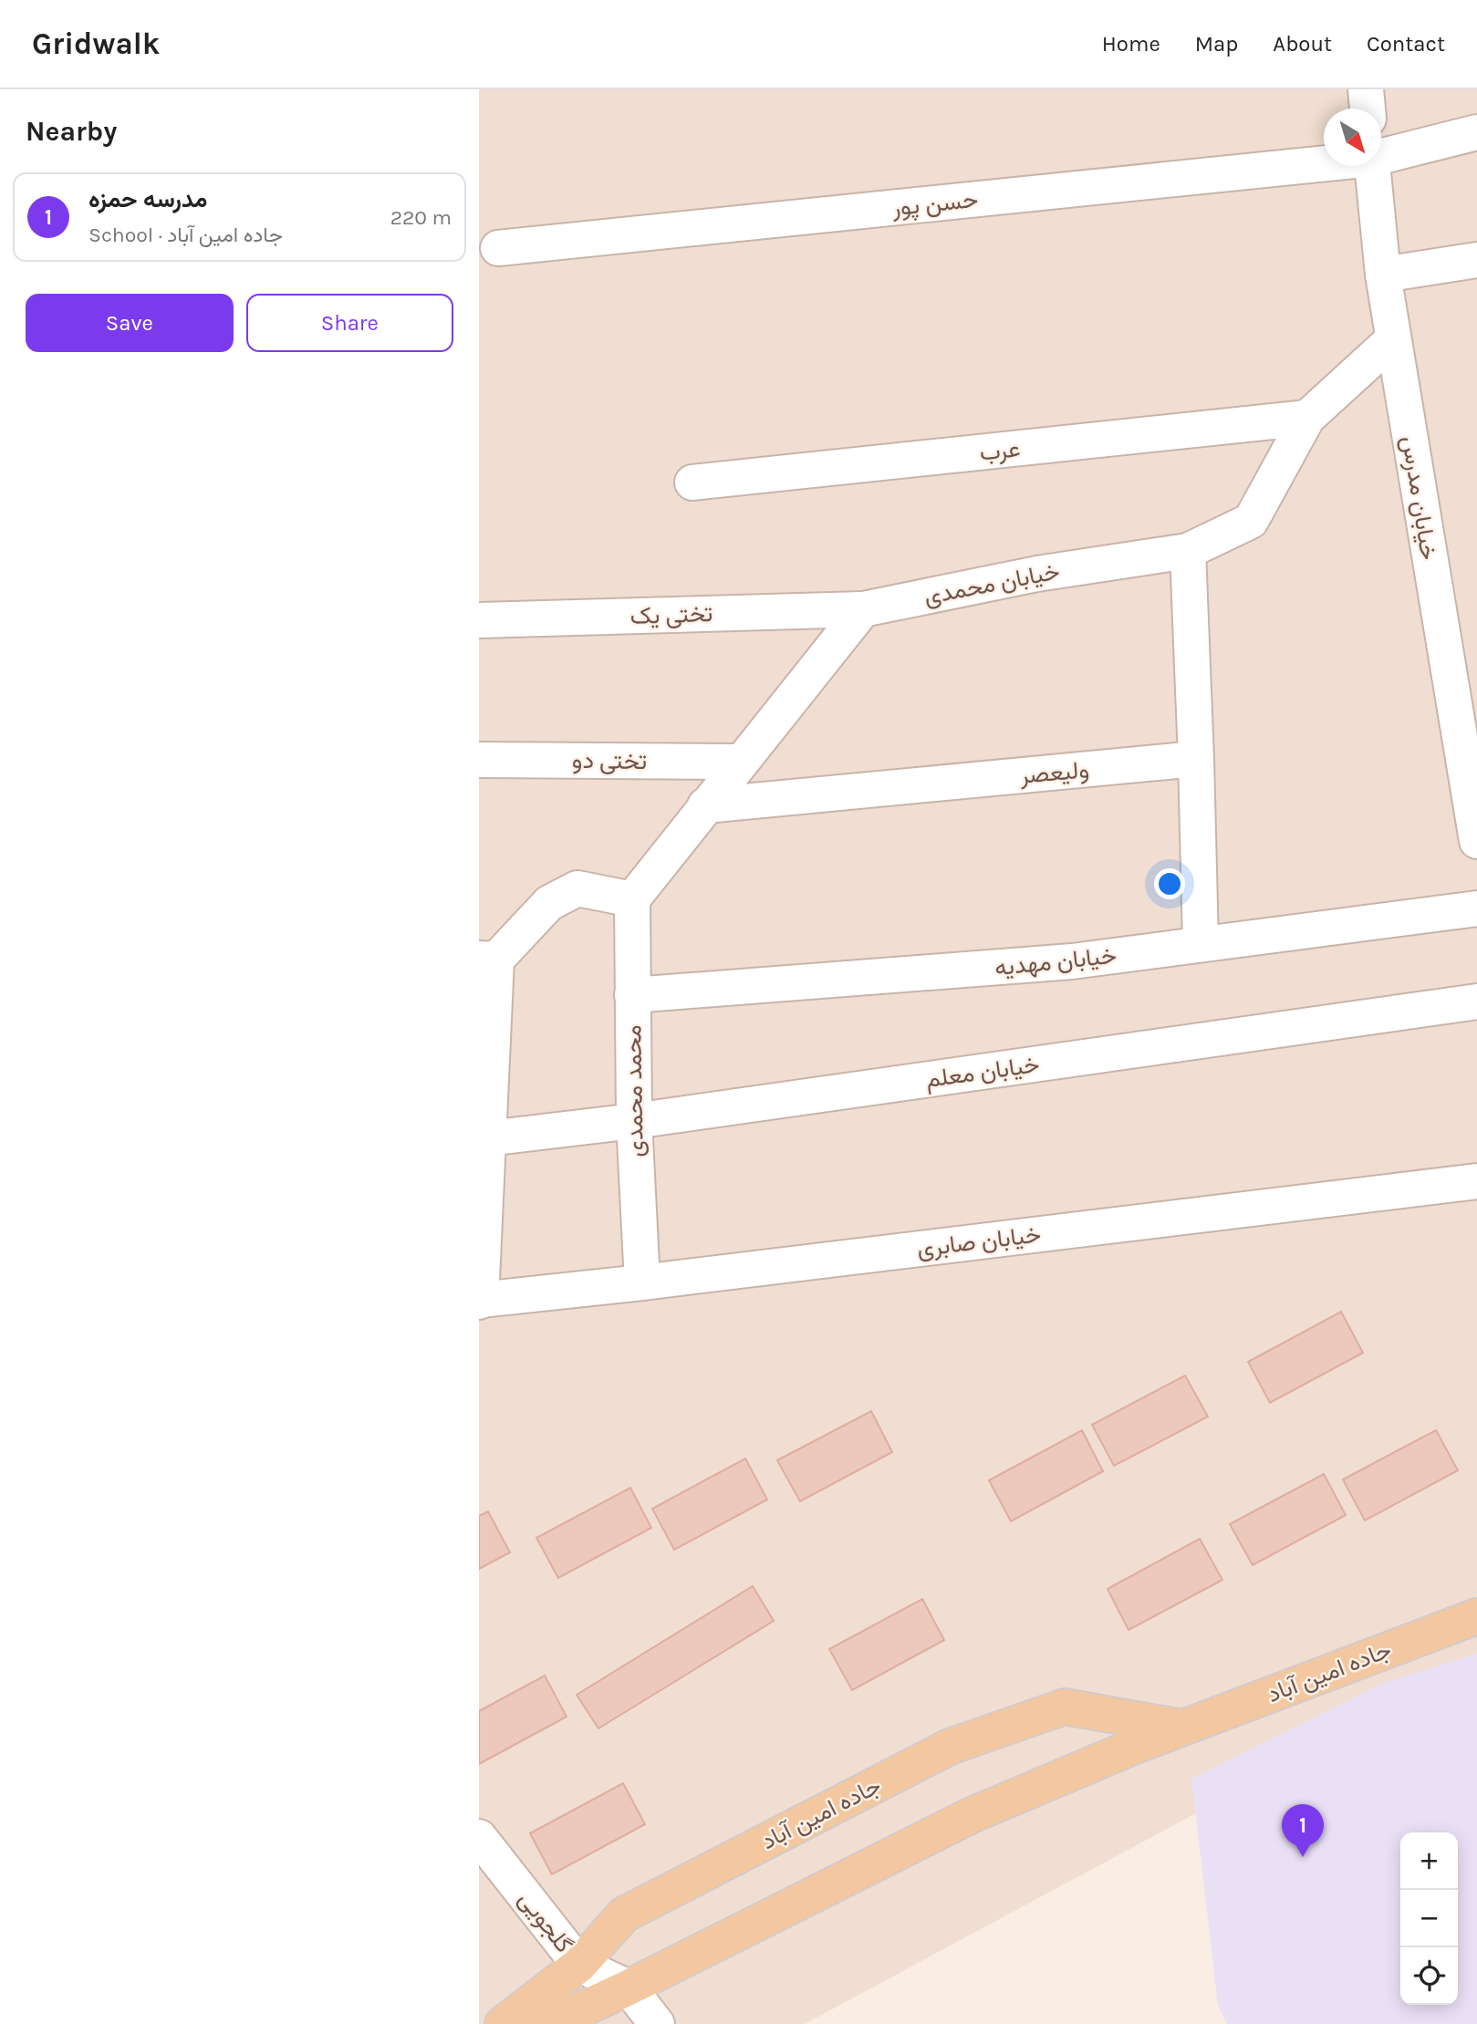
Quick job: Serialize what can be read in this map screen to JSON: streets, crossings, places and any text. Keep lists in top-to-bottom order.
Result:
{
  "streets": {
    "main road": ["جاده امین آباد"],
    "street": [
      "حسن پور",
      "عرب",
      "خیابان مدرس",
      "خیابان محمدی",
      "تختی یک",
      "تختی دو",
      "ولیعصر",
      "خیابان مهدیه",
      "خیابان معلم",
      "محمد محمدی",
      "خیابان صابری",
      "گلجویی"
    ]
  },
  "crossings": [
    ["عرب", "خیابان محمدی"],
    ["خیابان مدرس", "خیابان محمدی"],
    ["خیابان محمدی", "تختی یک"],
    ["خیابان مهدیه", "محمد محمدی"],
    ["خیابان معلم", "محمد محمدی"],
    ["محمد محمدی", "خیابان صابری"],
    ["جاده امین آباد", "گلجویی"]
  ],
  "north": "bottom right",
  "page": {
    "header": "Gridwalk",
    "nav": [
      "Home",
      "Map",
      "About",
      "Contact"
    ],
    "heading": "Nearby",
    "list": [
      {
        "mark": "1",
        "name": "مدرسه حمزه",
        "note": "School · جاده امین آباد",
        "value": "220 m"
      }
    ],
    "buttons": ["Save", "Share"],
    "pins": "1",
    "map_buttons": ["+", "−"]
  }
}
